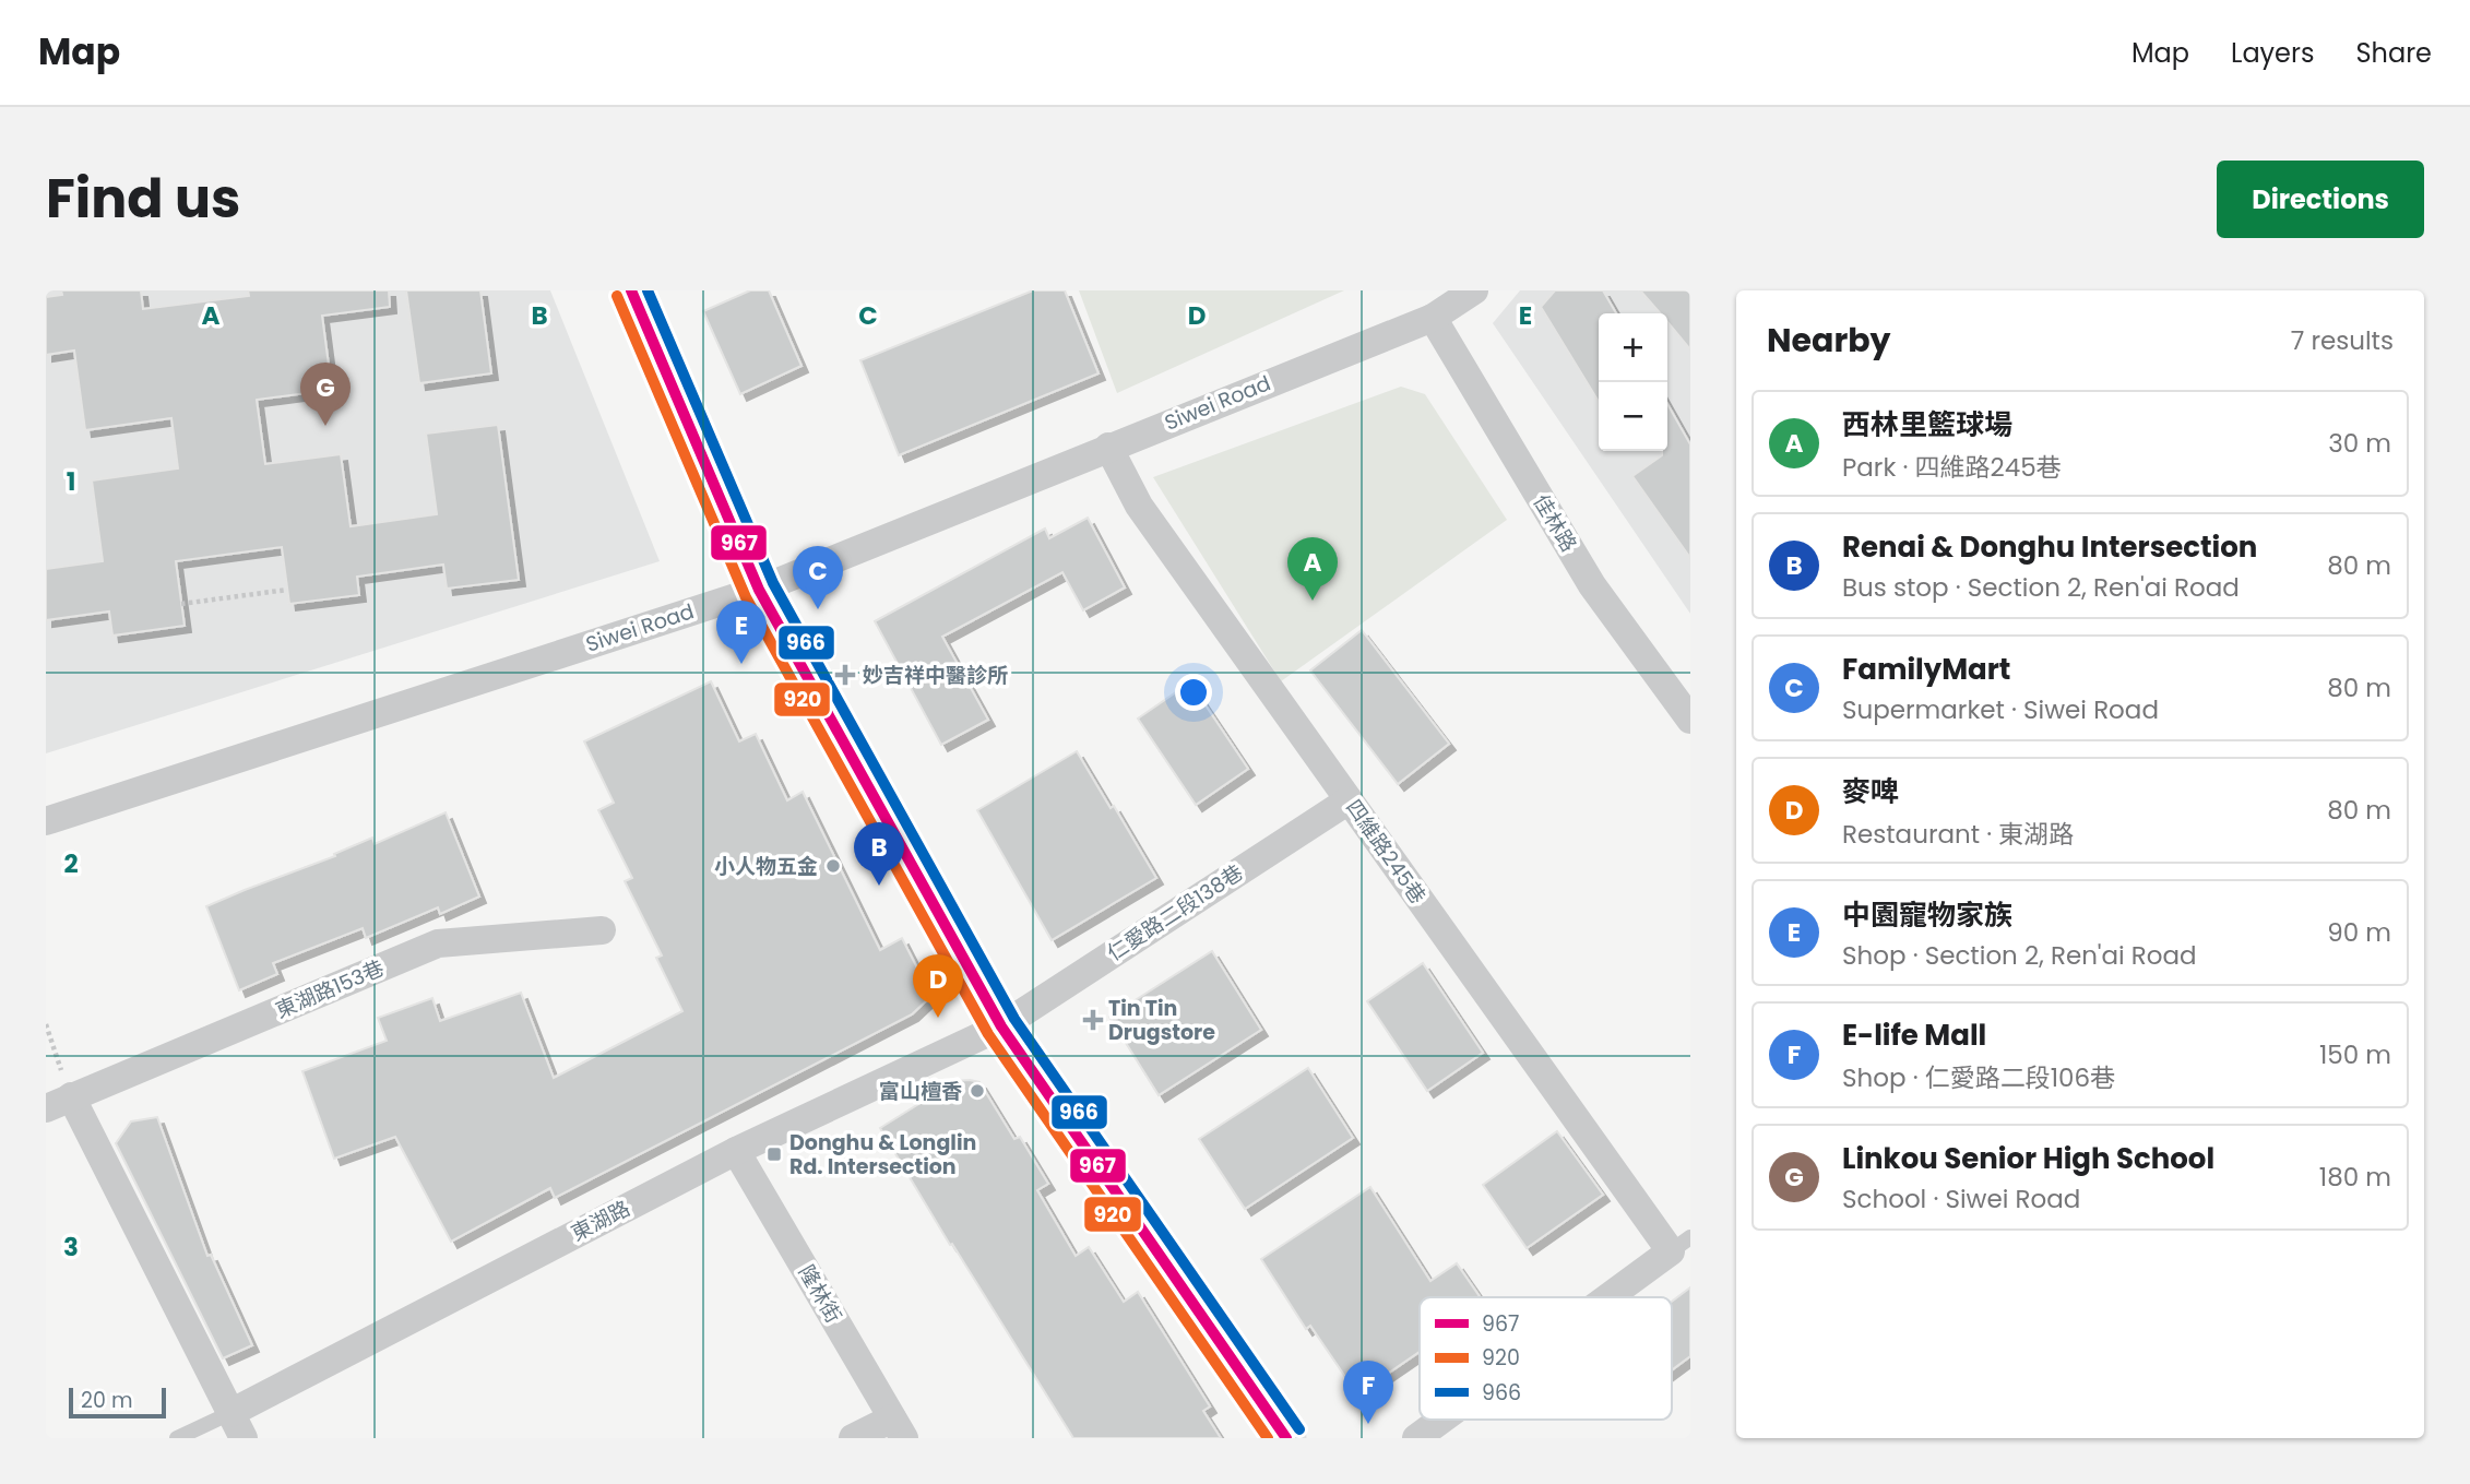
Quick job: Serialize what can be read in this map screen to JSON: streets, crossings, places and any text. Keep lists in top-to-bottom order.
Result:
{
  "streets": {
    "street": [
      "Siwei Road",
      "佳林路",
      "四維路245巷",
      "仁愛路二段138巷",
      "東湖路153巷",
      "東湖路",
      "隆林街"
    ]
  },
  "crossings": [
    ["Siwei Road", "佳林路"],
    ["Siwei Road", "四維路245巷"],
    ["四維路245巷", "仁愛路二段138巷"],
    ["仁愛路二段138巷", "東湖路"],
    ["東湖路", "隆林街"]
  ],
  "places": {
    "health": ["妙吉祥中醫診所", "Tin Tin Drugstore"],
    "other": ["小人物五金", "富山檀香"],
    "transit": ["Donghu & Longlin Rd. Intersection"]
  },
  "lines": ["transit line 967", "transit line 966", "transit line 920"],
  "legend": ["967", "920", "966"],
  "scale_bar": "20 m",
  "page": {
    "header": "Map",
    "nav": ["Map", "Layers", "Share"],
    "title": "Find us",
    "buttons": "Directions",
    "heading": ["Nearby", "7 results"],
    "map_buttons": ["+", "−"],
    "pins": [
      "G",
      "A",
      "C",
      "E",
      "B",
      "D",
      "F"
    ],
    "list": [
      {
        "mark": "A",
        "name": "西林里籃球場",
        "note": "Park · 四維路245巷",
        "value": "30 m"
      },
      {
        "mark": "B",
        "name": "Renai & Donghu Intersection",
        "note": "Bus stop · Section 2, Ren'ai Road",
        "value": "80 m"
      },
      {
        "mark": "C",
        "name": "FamilyMart",
        "note": "Supermarket · Siwei Road",
        "value": "80 m"
      },
      {
        "mark": "D",
        "name": "麥啤",
        "note": "Restaurant · 東湖路",
        "value": "80 m"
      },
      {
        "mark": "E",
        "name": "中園寵物家族",
        "note": "Shop · Section 2, Ren'ai Road",
        "value": "90 m"
      },
      {
        "mark": "F",
        "name": "E-life Mall",
        "note": "Shop · 仁愛路二段106巷",
        "value": "150 m"
      },
      {
        "mark": "G",
        "name": "Linkou Senior High School",
        "note": "School · Siwei Road",
        "value": "180 m"
      }
    ],
    "scale": "20 m"
  },
  "grid": {
    "columns": [
      "A",
      "B",
      "C",
      "D",
      "E"
    ],
    "rows": ["1", "2", "3"]
  }
}
